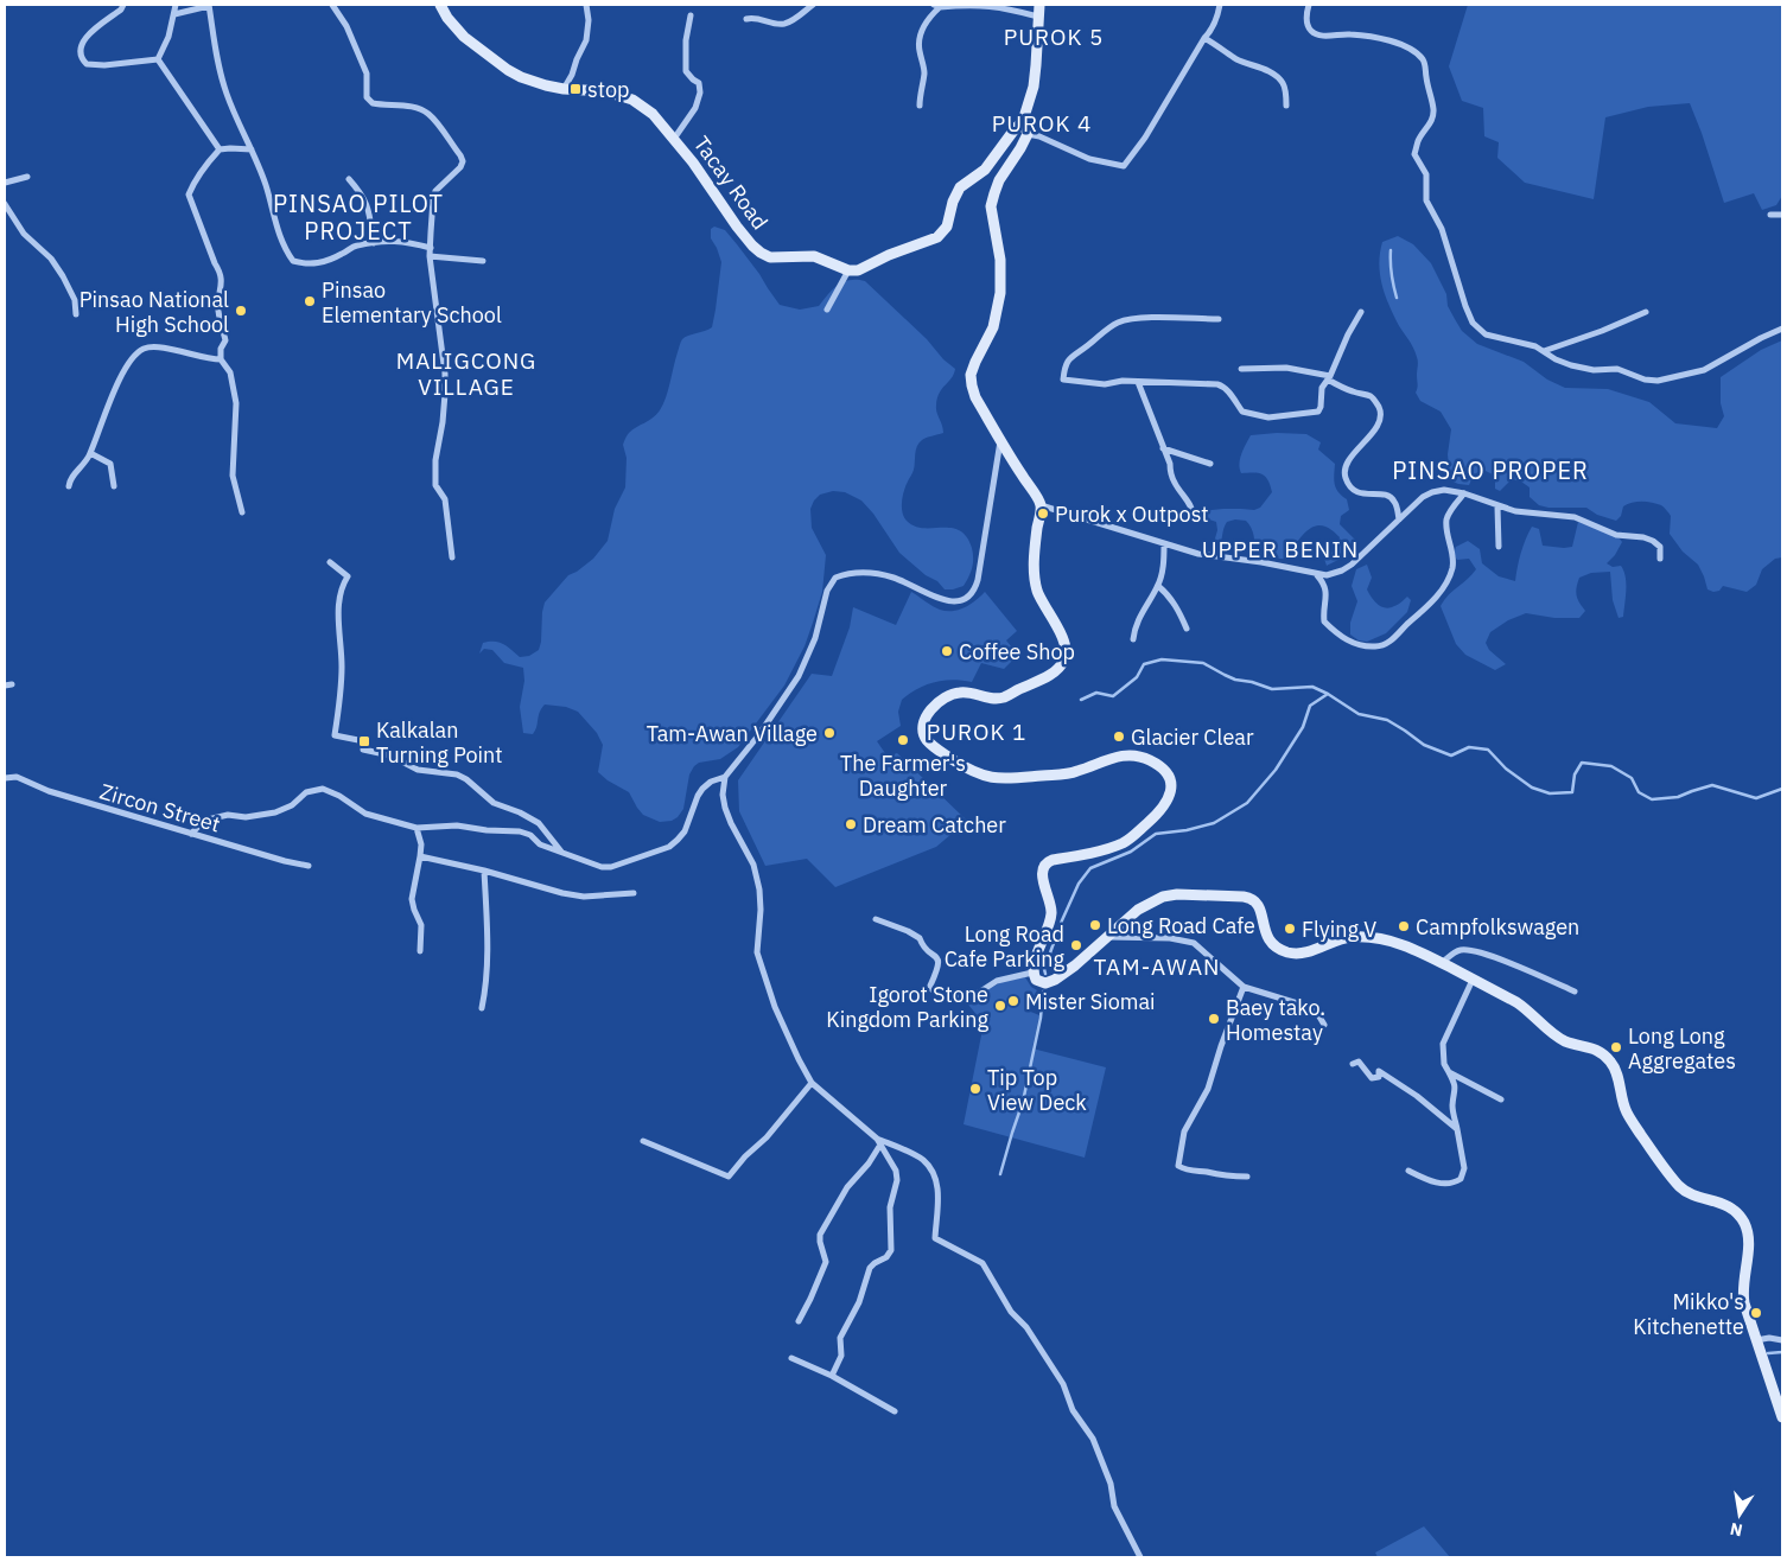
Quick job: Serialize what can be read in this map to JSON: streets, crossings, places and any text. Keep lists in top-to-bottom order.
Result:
{
  "streets": {
    "main road": ["Tacay Road"],
    "street": ["Zircon Street"]
  },
  "districts": [
    "PUROK 5",
    "PUROK 4",
    "PINSAO PILOT PROJECT",
    "MALIGCONG VILLAGE",
    "PINSAO PROPER",
    "UPPER BENIN",
    "PUROK 1",
    "TAM-AWAN"
  ],
  "places": {
    "transit": ["stop", "Kalkalan Turning Point"],
    "other": [
      "Pinsao Elementary School",
      "Pinsao National High School",
      "Purok x Outpost",
      "Coffee Shop",
      "Tam-Awan Village",
      "Glacier Clear",
      "The Farmer's Daughter",
      "Dream Catcher",
      "Long Road Cafe",
      "Campfolkswagen",
      "Flying V",
      "Long Road Cafe Parking",
      "Mister Siomai",
      "Igorot Stone Kingdom Parking",
      "Baey tako. Homestay",
      "Long Long Aggregates",
      "Tip Top View Deck",
      "Mikko's Kitchenette"
    ]
  },
  "north": "bottom"
}
